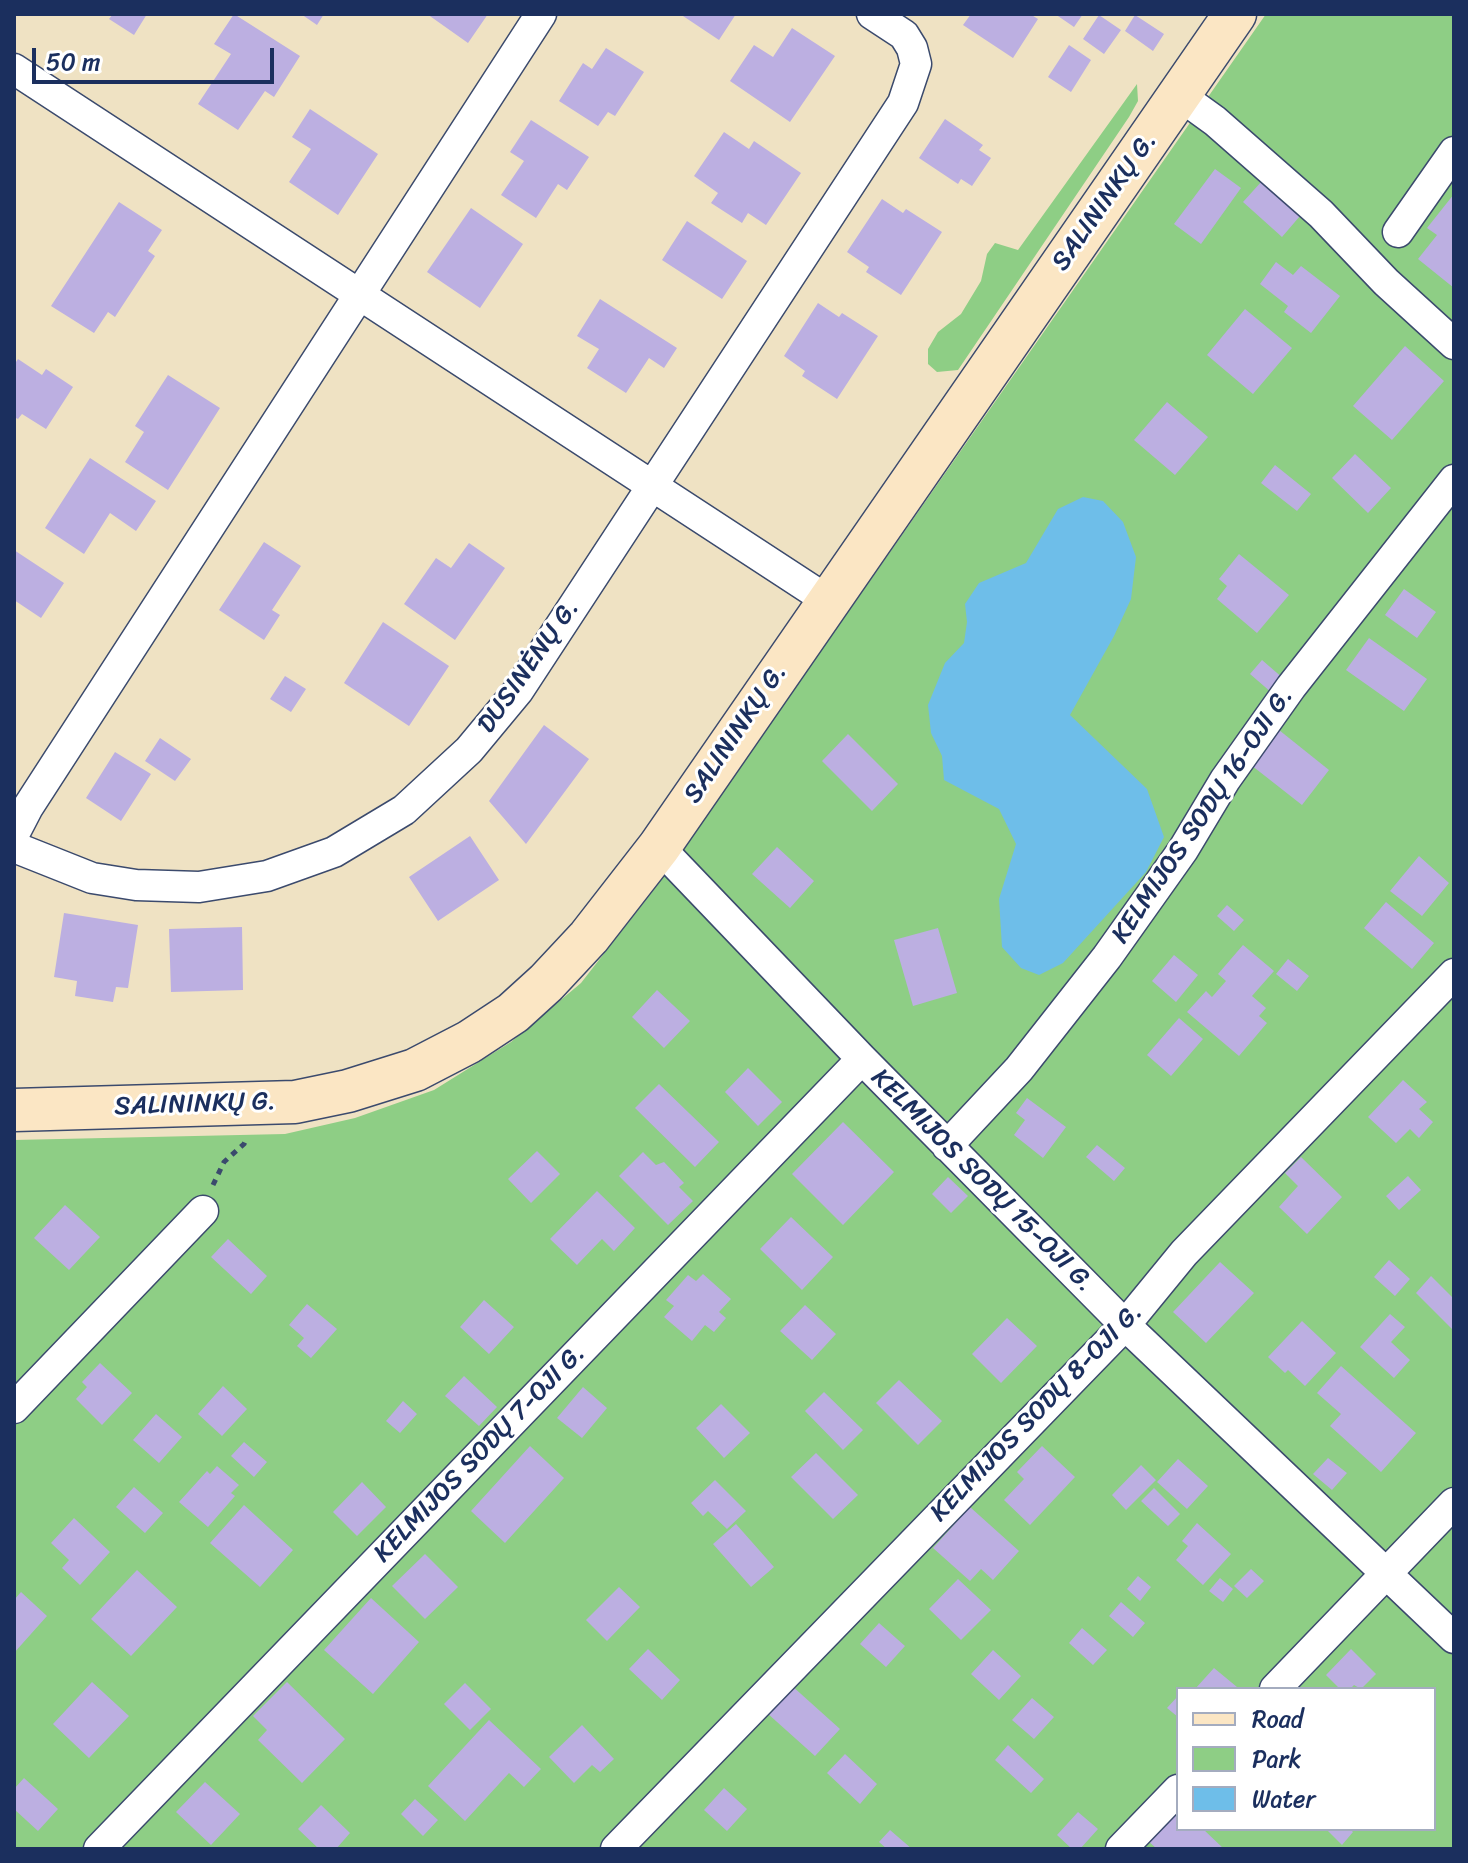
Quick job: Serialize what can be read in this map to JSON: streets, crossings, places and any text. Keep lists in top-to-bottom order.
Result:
{
  "streets": {
    "main road": ["SALININKŲ G."],
    "street": [
      "DUSINĖNŲ G.",
      "KELMIJOS SODŲ 16-OJI G.",
      "KELMIJOS SODŲ 15-OJI G.",
      "KELMIJOS SODŲ 8-OJI G.",
      "KELMIJOS SODŲ 7-OJI G."
    ]
  },
  "crossings": [
    ["SALININKŲ G.", "KELMIJOS SODŲ 15-OJI G."],
    ["KELMIJOS SODŲ 16-OJI G.", "KELMIJOS SODŲ 15-OJI G."],
    ["KELMIJOS SODŲ 15-OJI G.", "KELMIJOS SODŲ 8-OJI G."],
    ["KELMIJOS SODŲ 15-OJI G.", "KELMIJOS SODŲ 7-OJI G."]
  ],
  "legend": ["Road", "Park", "Water"],
  "scale_bar": "50 m"
}
